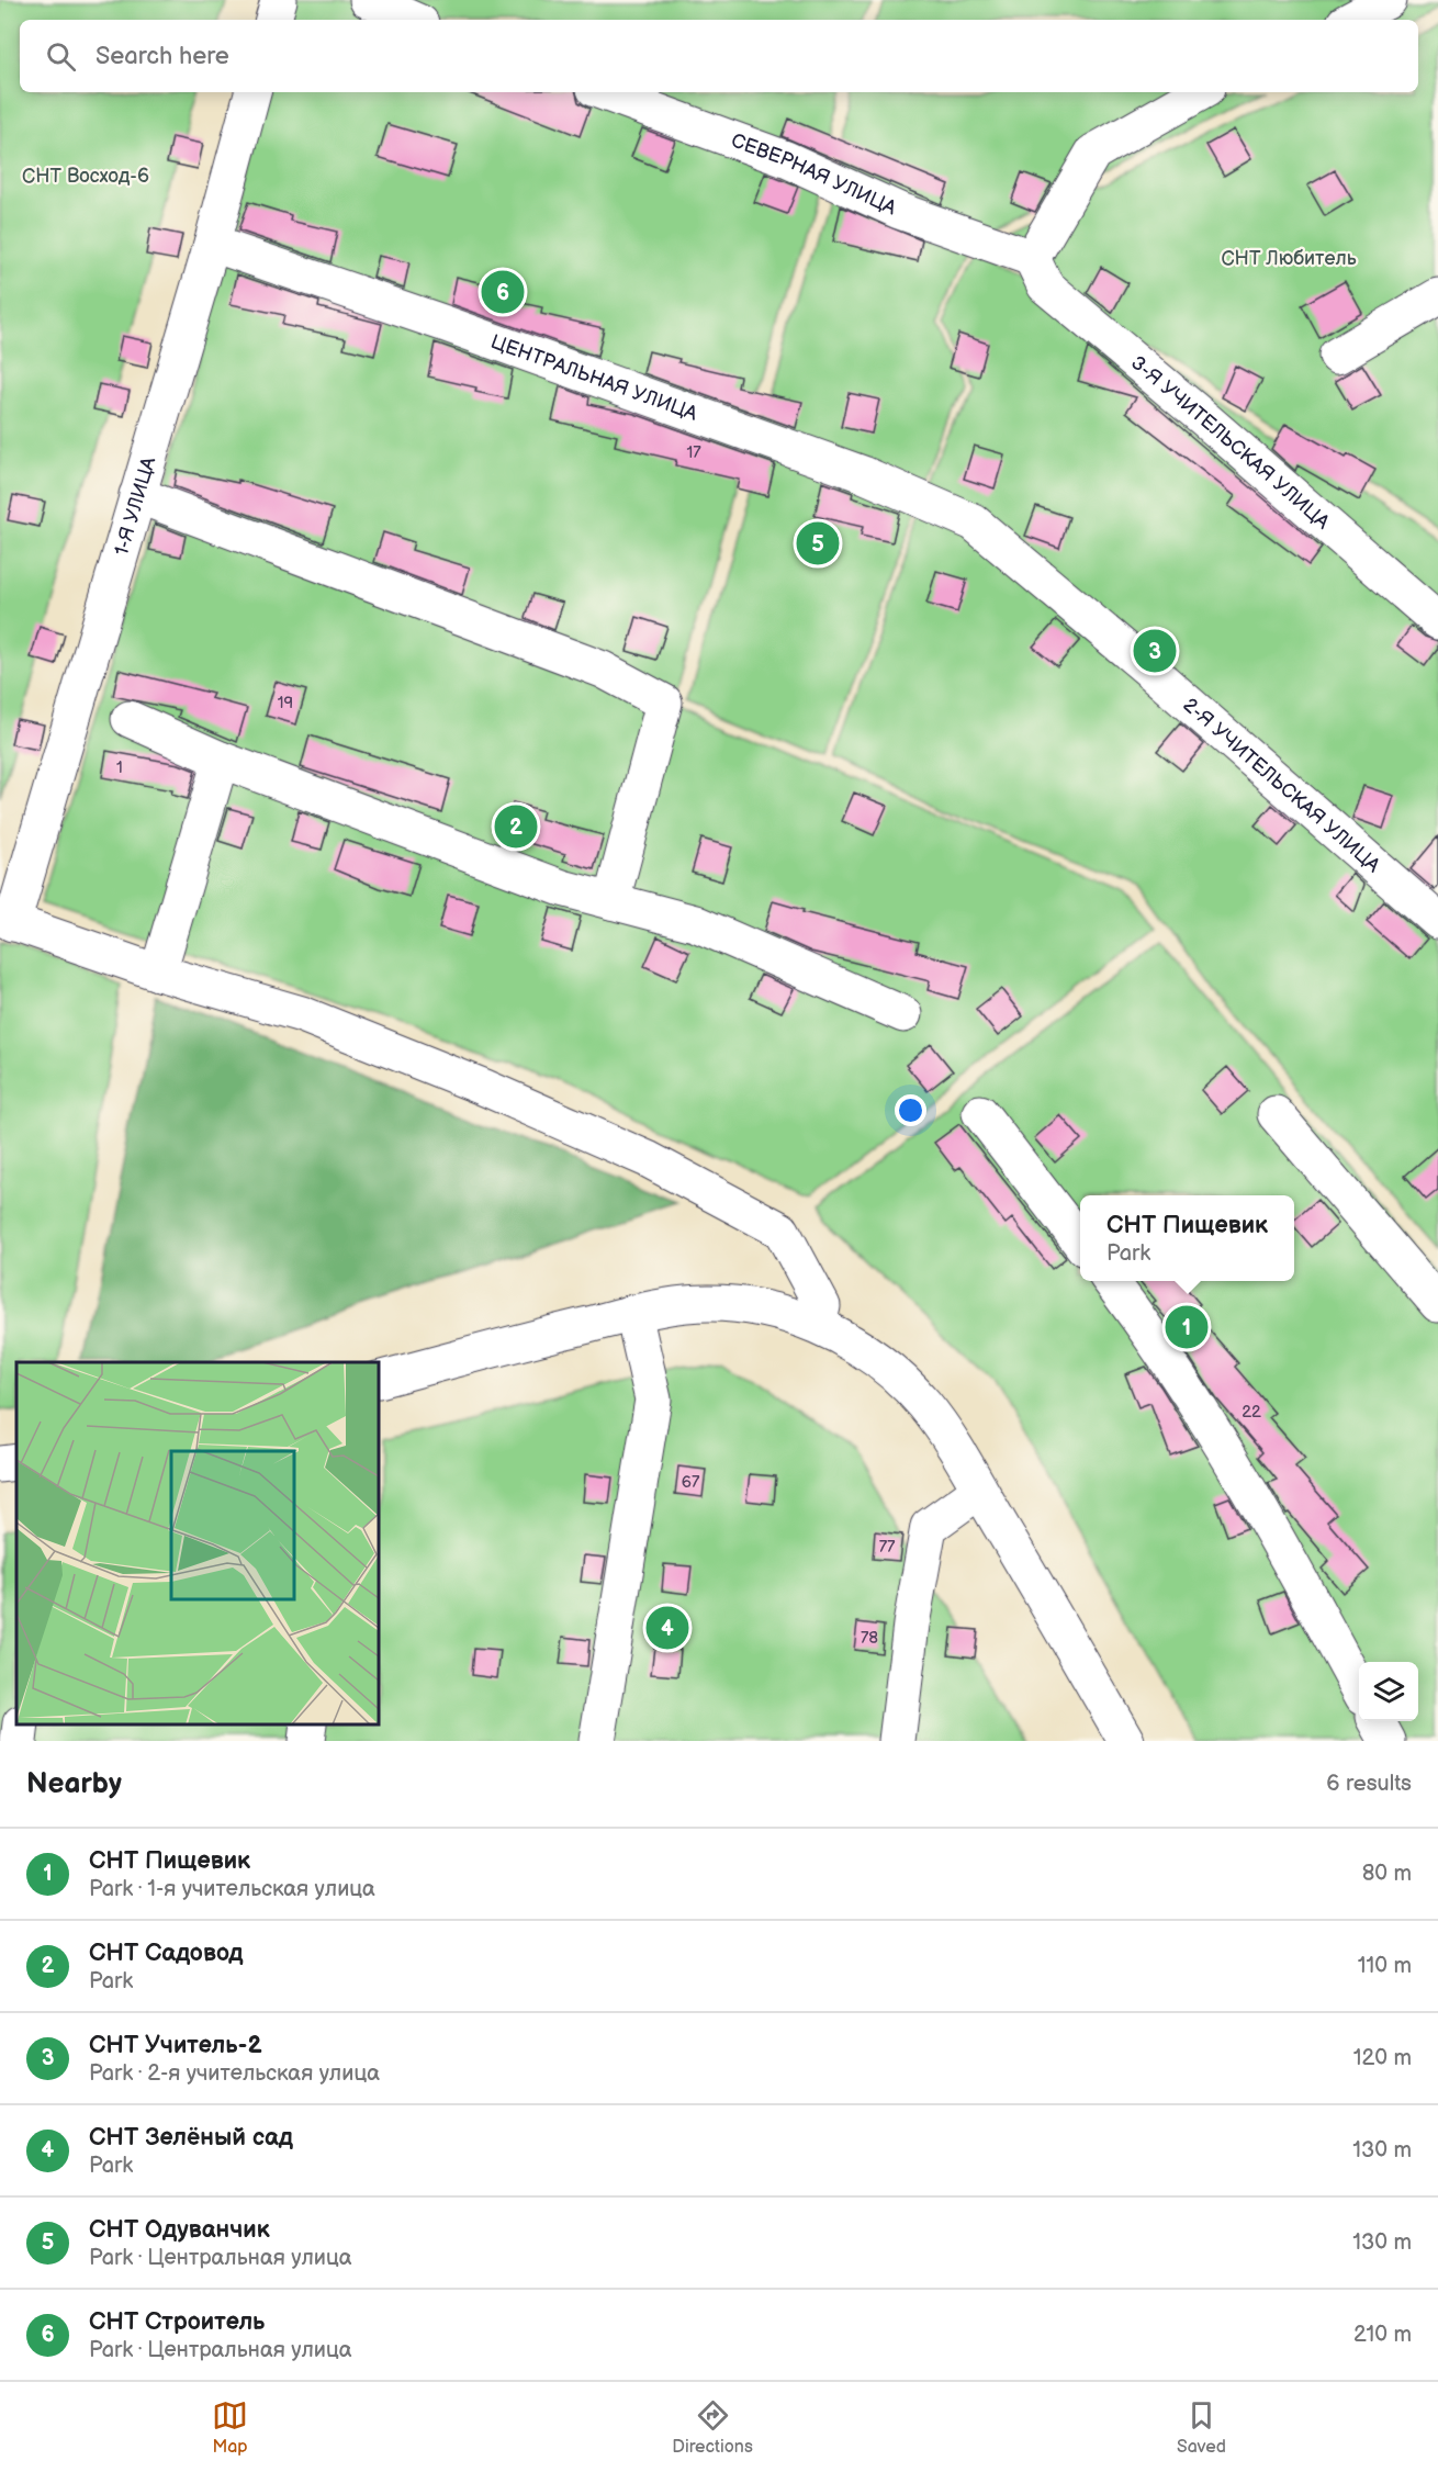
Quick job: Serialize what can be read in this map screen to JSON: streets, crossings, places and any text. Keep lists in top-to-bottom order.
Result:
{
  "streets": {
    "street": [
      "СЕВЕРНАЯ УЛИЦА",
      "ЦЕНТРАЛЬНАЯ УЛИЦА",
      "3-Я УЧИТЕЛЬСКАЯ УЛИЦА",
      "1-Я УЛИЦА",
      "2-Я УЧИТЕЛЬСКАЯ УЛИЦА"
    ]
  },
  "crossings": [
    ["СЕВЕРНАЯ УЛИЦА", "3-Я УЧИТЕЛЬСКАЯ УЛИЦА"],
    ["ЦЕНТРАЛЬНАЯ УЛИЦА", "1-Я УЛИЦА"],
    ["ЦЕНТРАЛЬНАЯ УЛИЦА", "2-Я УЧИТЕЛЬСКАЯ УЛИЦА"]
  ],
  "parks": ["СНТ Восход-6", "СНТ Любитель"],
  "house_numbers": [
    "17",
    "19",
    "1",
    "22",
    "67",
    "77",
    "78"
  ],
  "page": {
    "search": "Search here",
    "pins": [
      "6",
      "5",
      "3",
      "2",
      "1",
      "4"
    ],
    "popup": ["СНТ Пищевик", "Park"],
    "heading": ["Nearby", "6 results"],
    "list": [
      {
        "mark": "1",
        "name": "СНТ Пищевик",
        "note": "Park · 1-я учительская улица",
        "value": "80 m"
      },
      {
        "mark": "2",
        "name": "СНТ Садовод",
        "note": "Park",
        "value": "110 m"
      },
      {
        "mark": "3",
        "name": "СНТ Учитель-2",
        "note": "Park · 2-я учительская улица",
        "value": "120 m"
      },
      {
        "mark": "4",
        "name": "СНТ Зелёный сад",
        "note": "Park",
        "value": "130 m"
      },
      {
        "mark": "5",
        "name": "СНТ Одуванчик",
        "note": "Park · Центральная улица",
        "value": "130 m"
      },
      {
        "mark": "6",
        "name": "СНТ Строитель",
        "note": "Park · Центральная улица",
        "value": "210 m"
      }
    ],
    "nav": ["Map", "Directions", "Saved"]
  }
}
